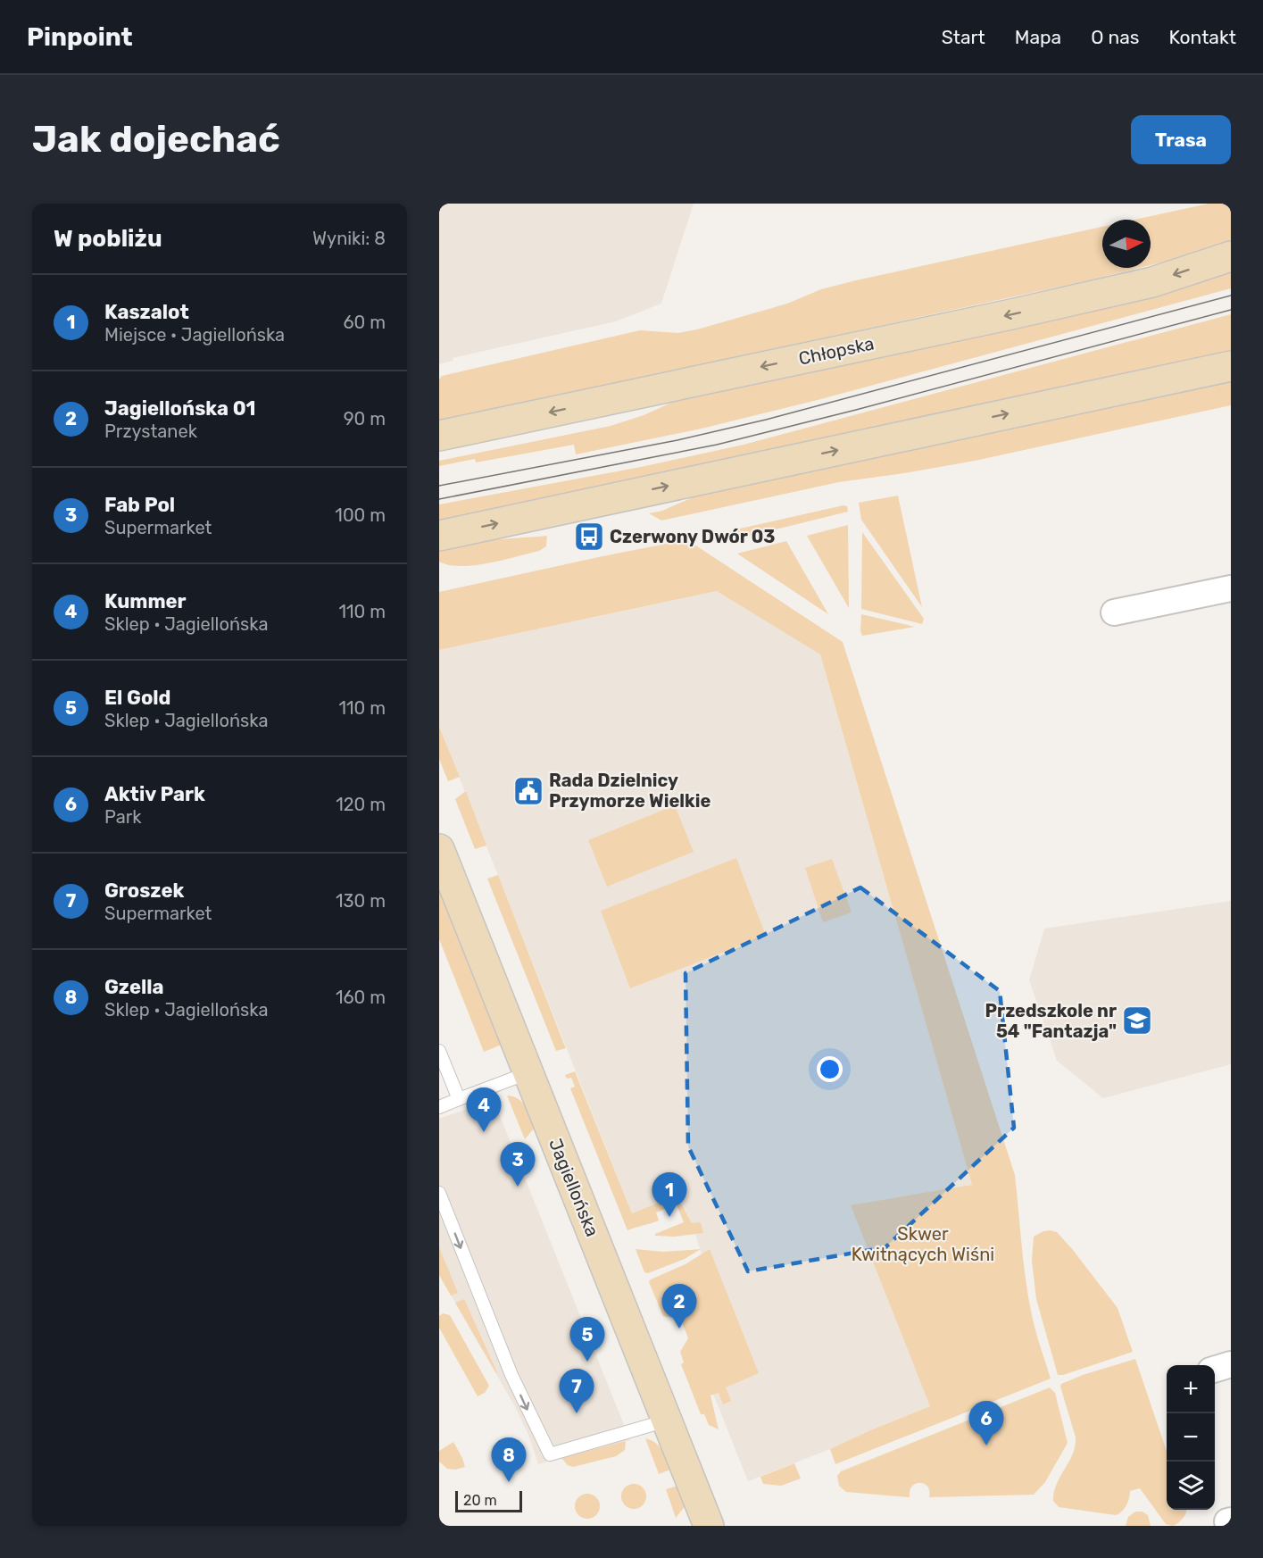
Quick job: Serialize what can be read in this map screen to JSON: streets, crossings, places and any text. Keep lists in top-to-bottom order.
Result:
{
  "streets": {
    "main road": ["Chłopska", "Jagiellońska"]
  },
  "parks": ["Skwer Kwitnących Wiśni"],
  "places": {
    "bus stop": ["Czerwony Dwór 03"],
    "public building": ["Rada Dzielnicy Przymorze Wielkie"],
    "school or university": ["Przedszkole nr 54 \"Fantazja\""]
  },
  "scale_bar": "20 m",
  "north": "right",
  "page": {
    "header": "Pinpoint",
    "nav": [
      "Start",
      "Mapa",
      "O nas",
      "Kontakt"
    ],
    "buttons": "Trasa",
    "title": "Jak dojechać",
    "heading": ["W pobliżu", "Wyniki: 8"],
    "list": [
      {
        "mark": "1",
        "name": "Kaszalot",
        "note": "Miejsce · Jagiellońska",
        "value": "60 m"
      },
      {
        "mark": "2",
        "name": "Jagiellońska 01",
        "note": "Przystanek",
        "value": "90 m"
      },
      {
        "mark": "3",
        "name": "Fab Pol",
        "note": "Supermarket",
        "value": "100 m"
      },
      {
        "mark": "4",
        "name": "Kummer",
        "note": "Sklep · Jagiellońska",
        "value": "110 m"
      },
      {
        "mark": "5",
        "name": "El Gold",
        "note": "Sklep · Jagiellońska",
        "value": "110 m"
      },
      {
        "mark": "6",
        "name": "Aktiv Park",
        "note": "Park",
        "value": "120 m"
      },
      {
        "mark": "7",
        "name": "Groszek",
        "note": "Supermarket",
        "value": "130 m"
      },
      {
        "mark": "8",
        "name": "Gzella",
        "note": "Sklep · Jagiellońska",
        "value": "160 m"
      }
    ],
    "pins": [
      "4",
      "3",
      "1",
      "2",
      "5",
      "7",
      "6",
      "8"
    ],
    "map_buttons": ["+", "−"],
    "scale": "20 m"
  }
}
